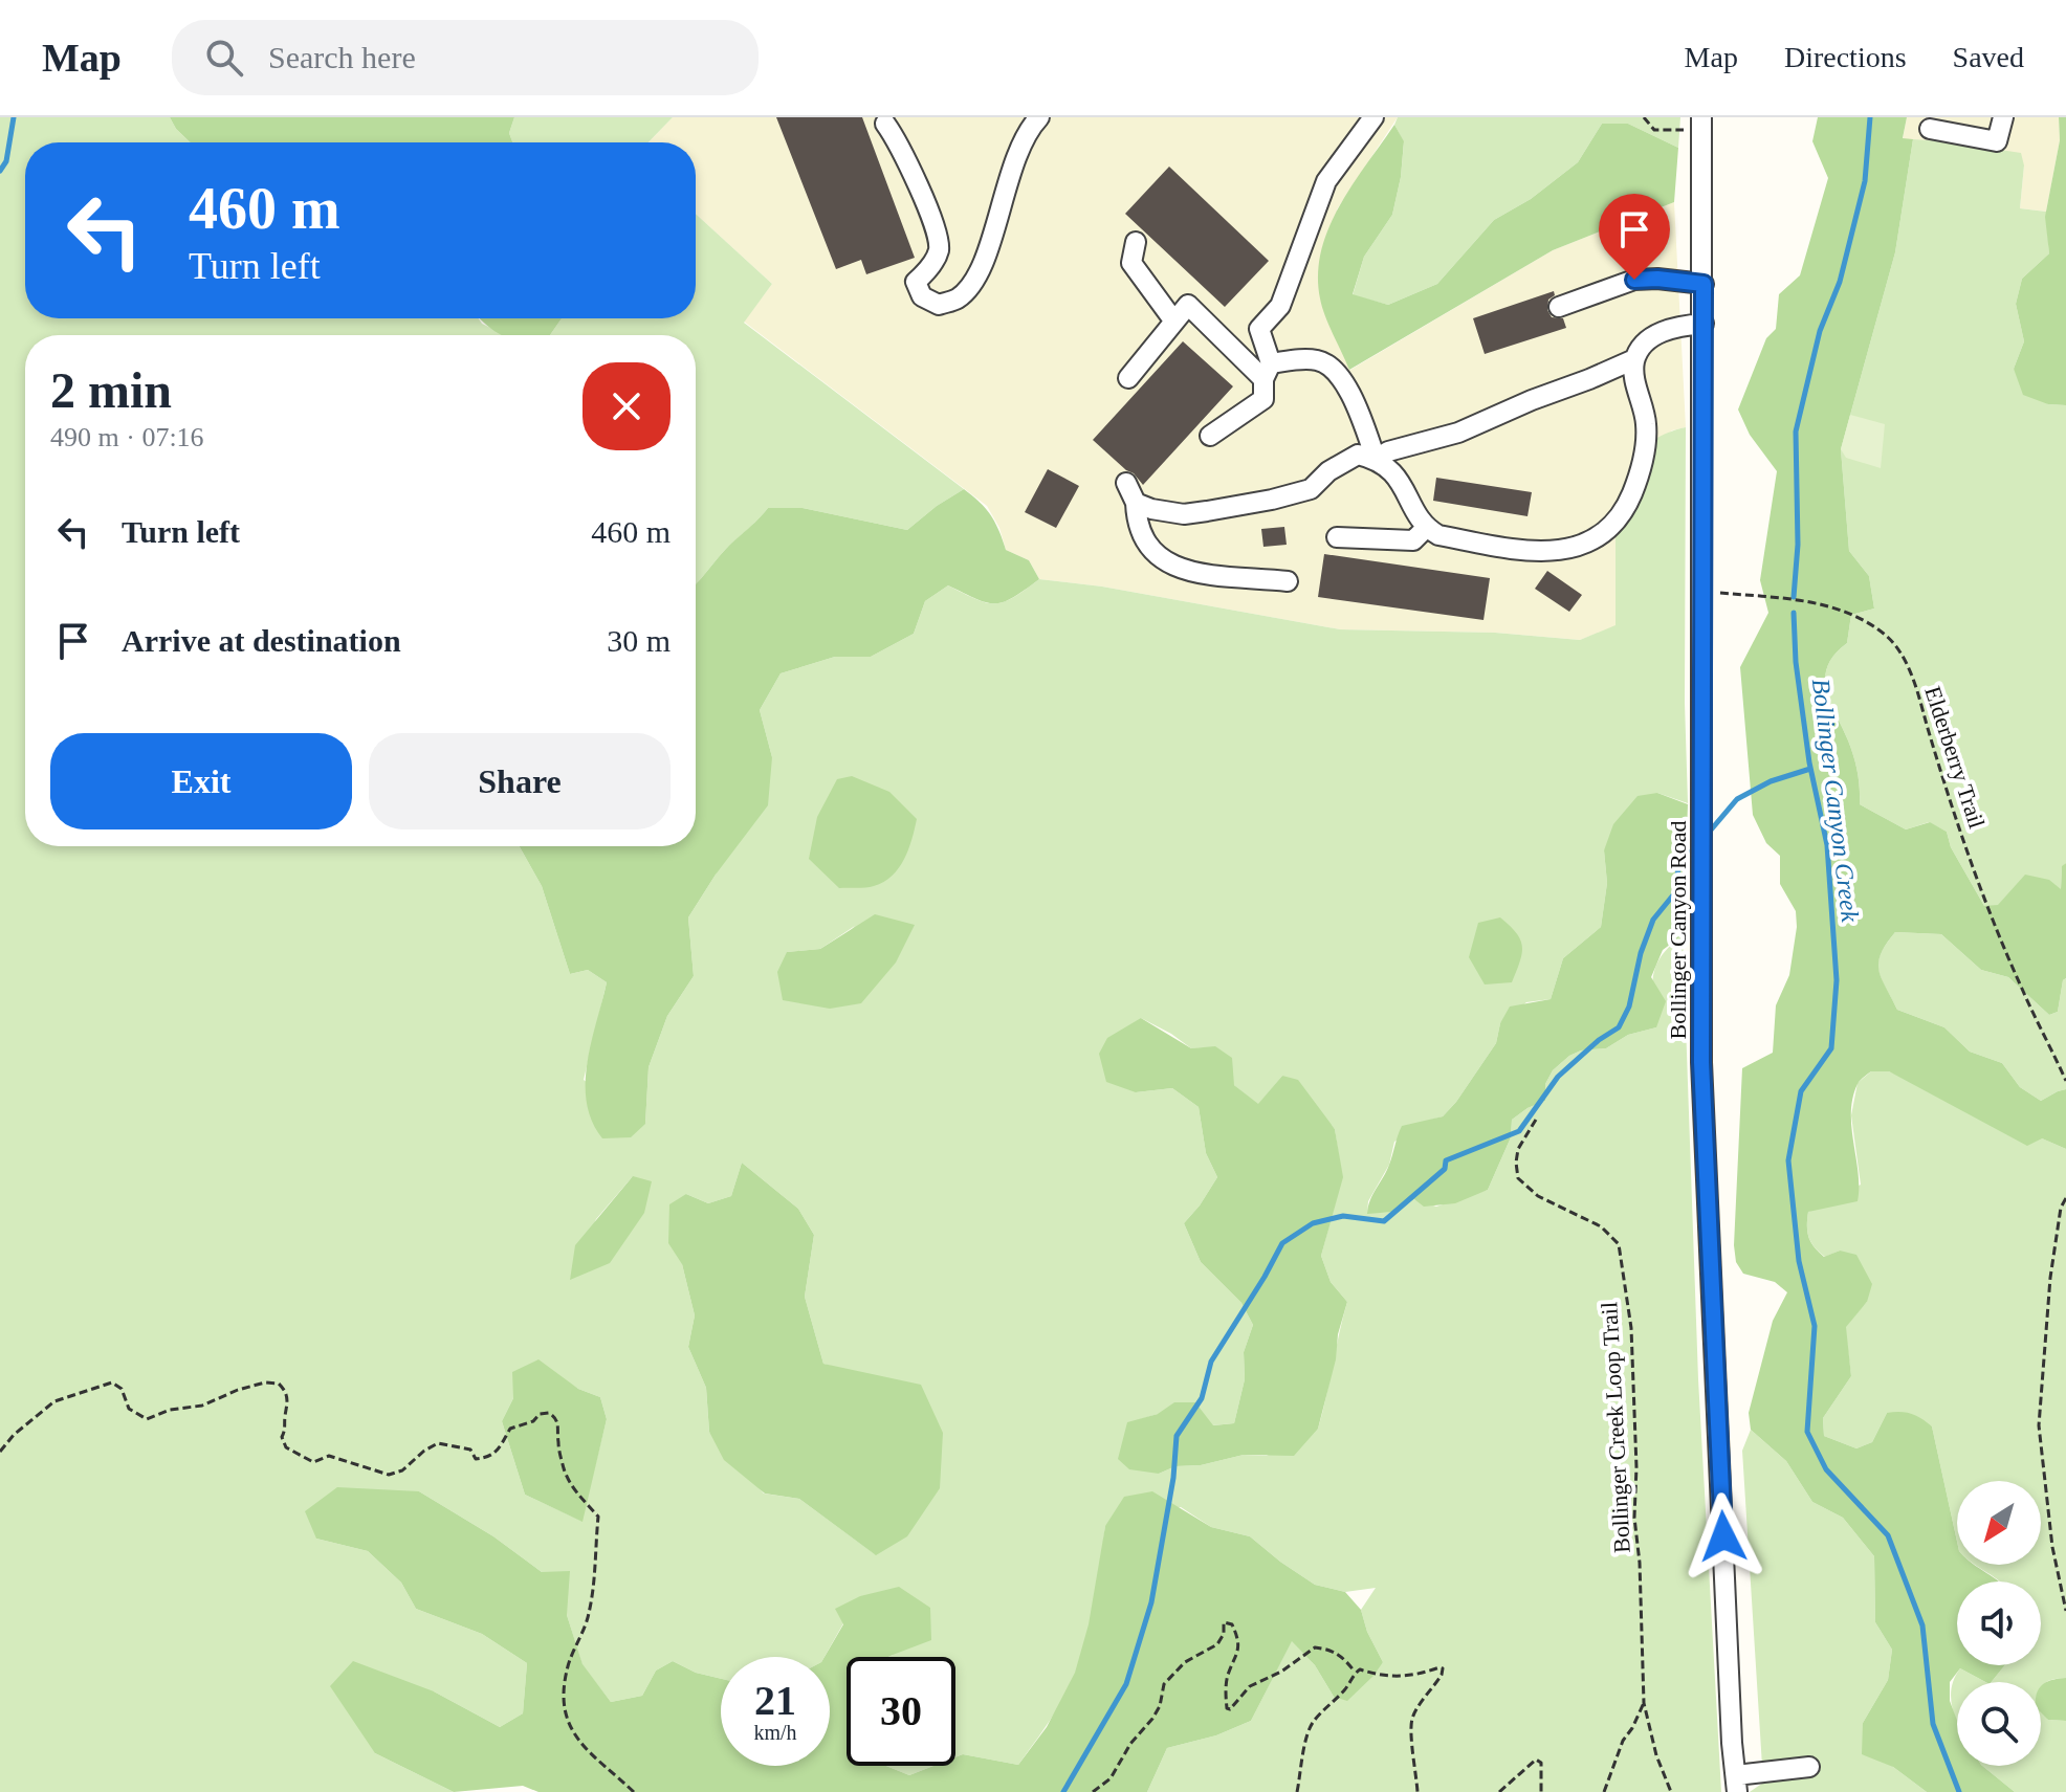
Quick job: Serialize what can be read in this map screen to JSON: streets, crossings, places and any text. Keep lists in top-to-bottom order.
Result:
{
  "streets": {
    "street": ["Bollinger Canyon Road"],
    "path": ["Elderberry Trail", "Bollinger Creek Loop Trail"]
  },
  "crossings": [
    ["Elderberry Trail", "Bollinger Canyon Road"]
  ],
  "water": ["Bollinger Canyon Creek"],
  "north": "bottom left",
  "page": {
    "header": "Map",
    "search": "Search here",
    "nav": ["Map", "Directions", "Saved"],
    "turn": ["460 m", "Turn left"],
    "heading": ["2 min", "490 m · 07:16"],
    "list": [
      {
        "name": "Turn left",
        "value": "460 m"
      },
      {
        "name": "Arrive at destination",
        "value": "30 m"
      }
    ],
    "buttons": ["Exit", "Share"],
    "speed": "21 km/h",
    "limit": "30"
  }
}
